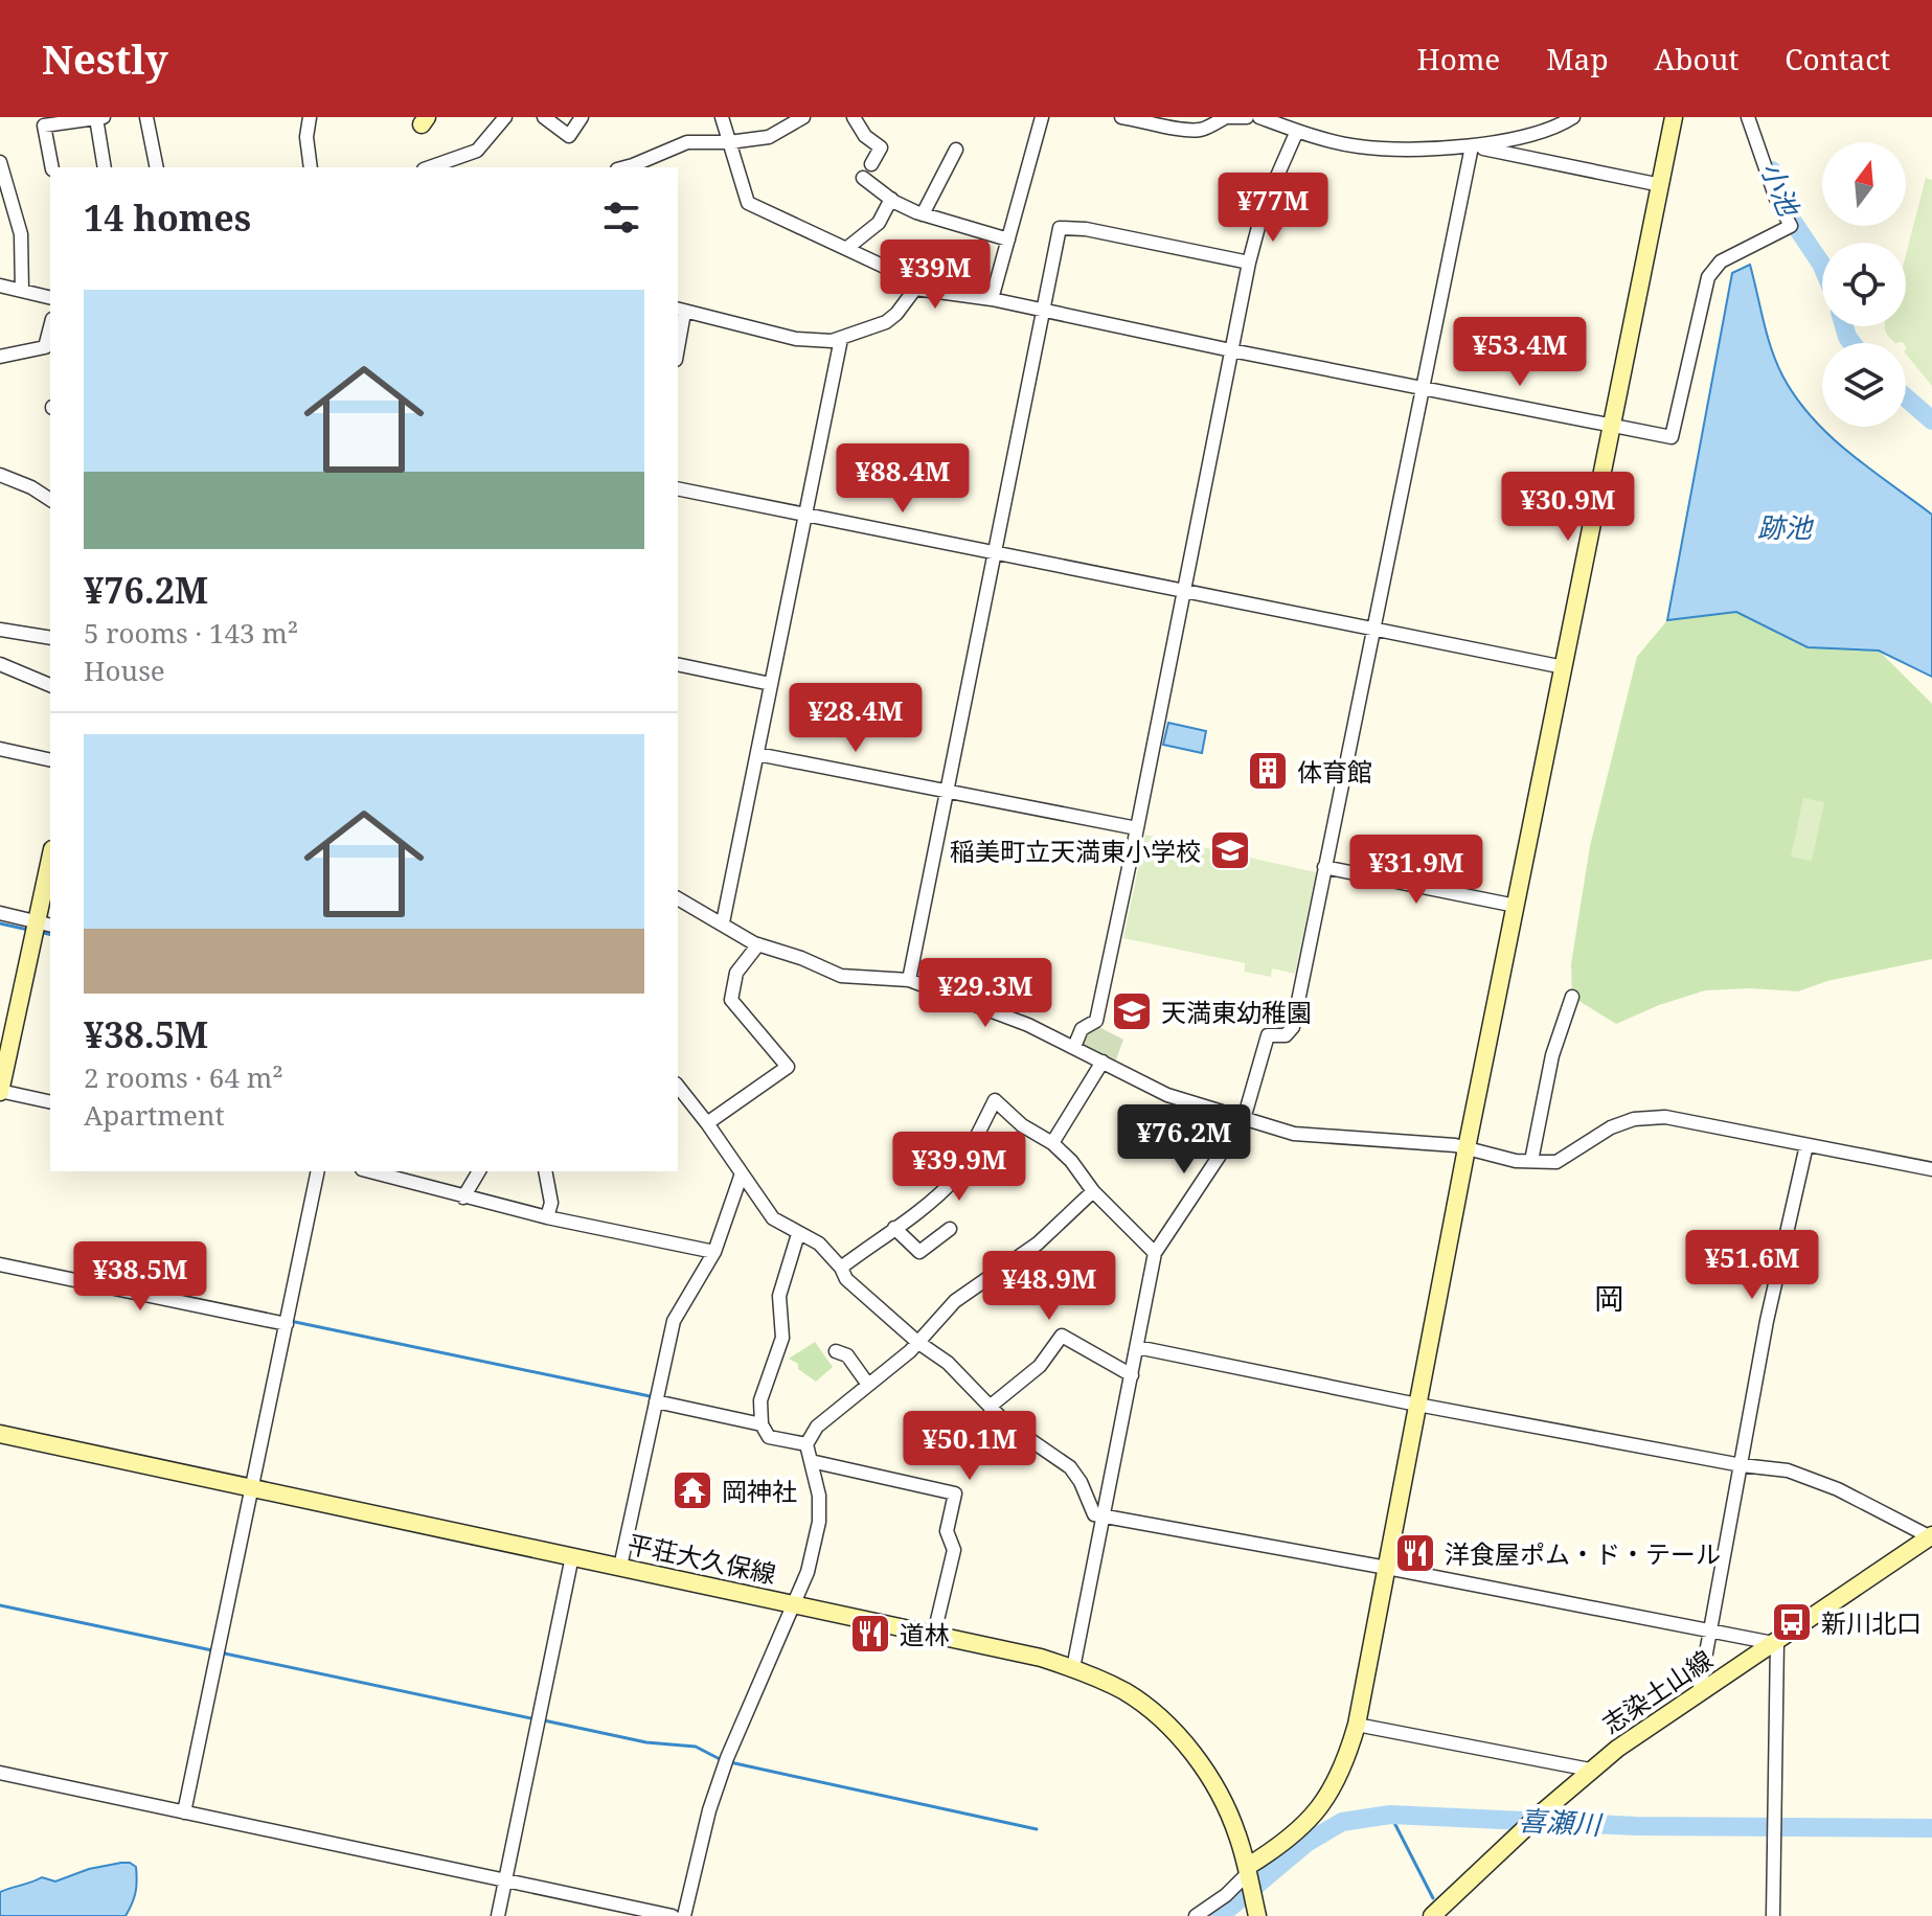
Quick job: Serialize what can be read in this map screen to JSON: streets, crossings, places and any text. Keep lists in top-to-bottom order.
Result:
{
  "streets": {
    "street": ["平荘大久保線", "志染土山線"]
  },
  "districts": ["岡"],
  "water": ["小池", "跡池", "喜瀬川"],
  "places": {
    "building": ["体育館"],
    "school or university": ["稲美町立天満東小学校", "天満東幼稚園"],
    "temple": ["岡神社"],
    "restaurant": ["洋食屋ポム・ド・テール", "道林"],
    "bus stop": ["新川北口"]
  },
  "north": "top",
  "page": {
    "header": "Nestly",
    "nav": [
      "Home",
      "Map",
      "About",
      "Contact"
    ],
    "heading": "14 homes",
    "price": [
      "¥77M",
      "¥39M",
      "¥53.4M",
      "¥88.4M",
      "¥30.9M",
      "¥28.4M",
      "¥31.9M",
      "¥29.3M",
      "¥76.2M",
      "¥39.9M",
      "¥51.6M",
      "¥38.5M",
      "¥48.9M",
      "¥50.1M"
    ],
    "list": [
      {
        "name": "¥76.2M",
        "note": "5 rooms · 143 m² · House"
      },
      {
        "name": "¥38.5M",
        "note": "2 rooms · 64 m² · Apartment"
      }
    ]
  }
}
